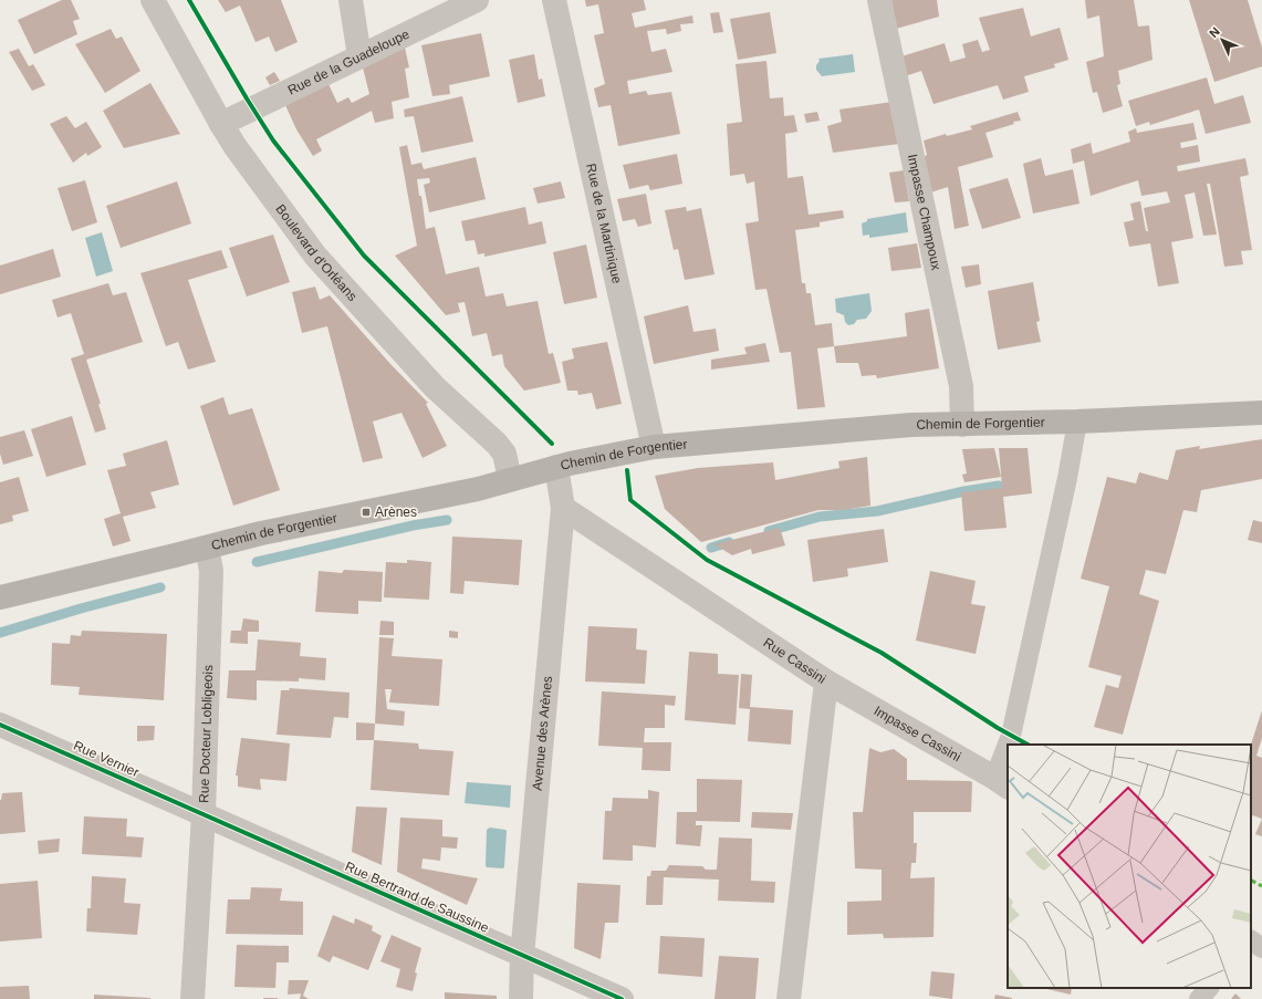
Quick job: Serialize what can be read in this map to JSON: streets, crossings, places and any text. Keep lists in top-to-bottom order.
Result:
{
  "streets": {
    "main road": ["Chemin de Forgentier"],
    "street": [
      "Rue de la Guadeloupe",
      "Impasse Champoux",
      "Rue de la Martinique",
      "Boulevard d'Orléans",
      "Rue Cassini",
      "Avenue des Arènes",
      "Rue Docteur Lobligeois",
      "Impasse Cassini",
      "Rue Vernier",
      "Rue Bertrand de Saussine"
    ]
  },
  "crossings": [
    ["Rue de la Guadeloupe", "Boulevard d'Orléans"],
    ["Impasse Champoux", "Chemin de Forgentier"],
    ["Rue de la Martinique", "Chemin de Forgentier"],
    ["Boulevard d'Orléans", "Chemin de Forgentier"],
    ["Chemin de Forgentier", "Avenue des Arènes"],
    ["Chemin de Forgentier", "Rue Docteur Lobligeois"],
    ["Rue Cassini", "Avenue des Arènes"],
    ["Rue Cassini", "Impasse Cassini"],
    ["Avenue des Arènes", "Rue Bertrand de Saussine"],
    ["Rue Docteur Lobligeois", "Rue Vernier"],
    ["Rue Docteur Lobligeois", "Rue Bertrand de Saussine"],
    ["Rue Vernier", "Rue Bertrand de Saussine"]
  ],
  "places": {
    "transit": ["Arènes"]
  },
  "north": "top left"
}
